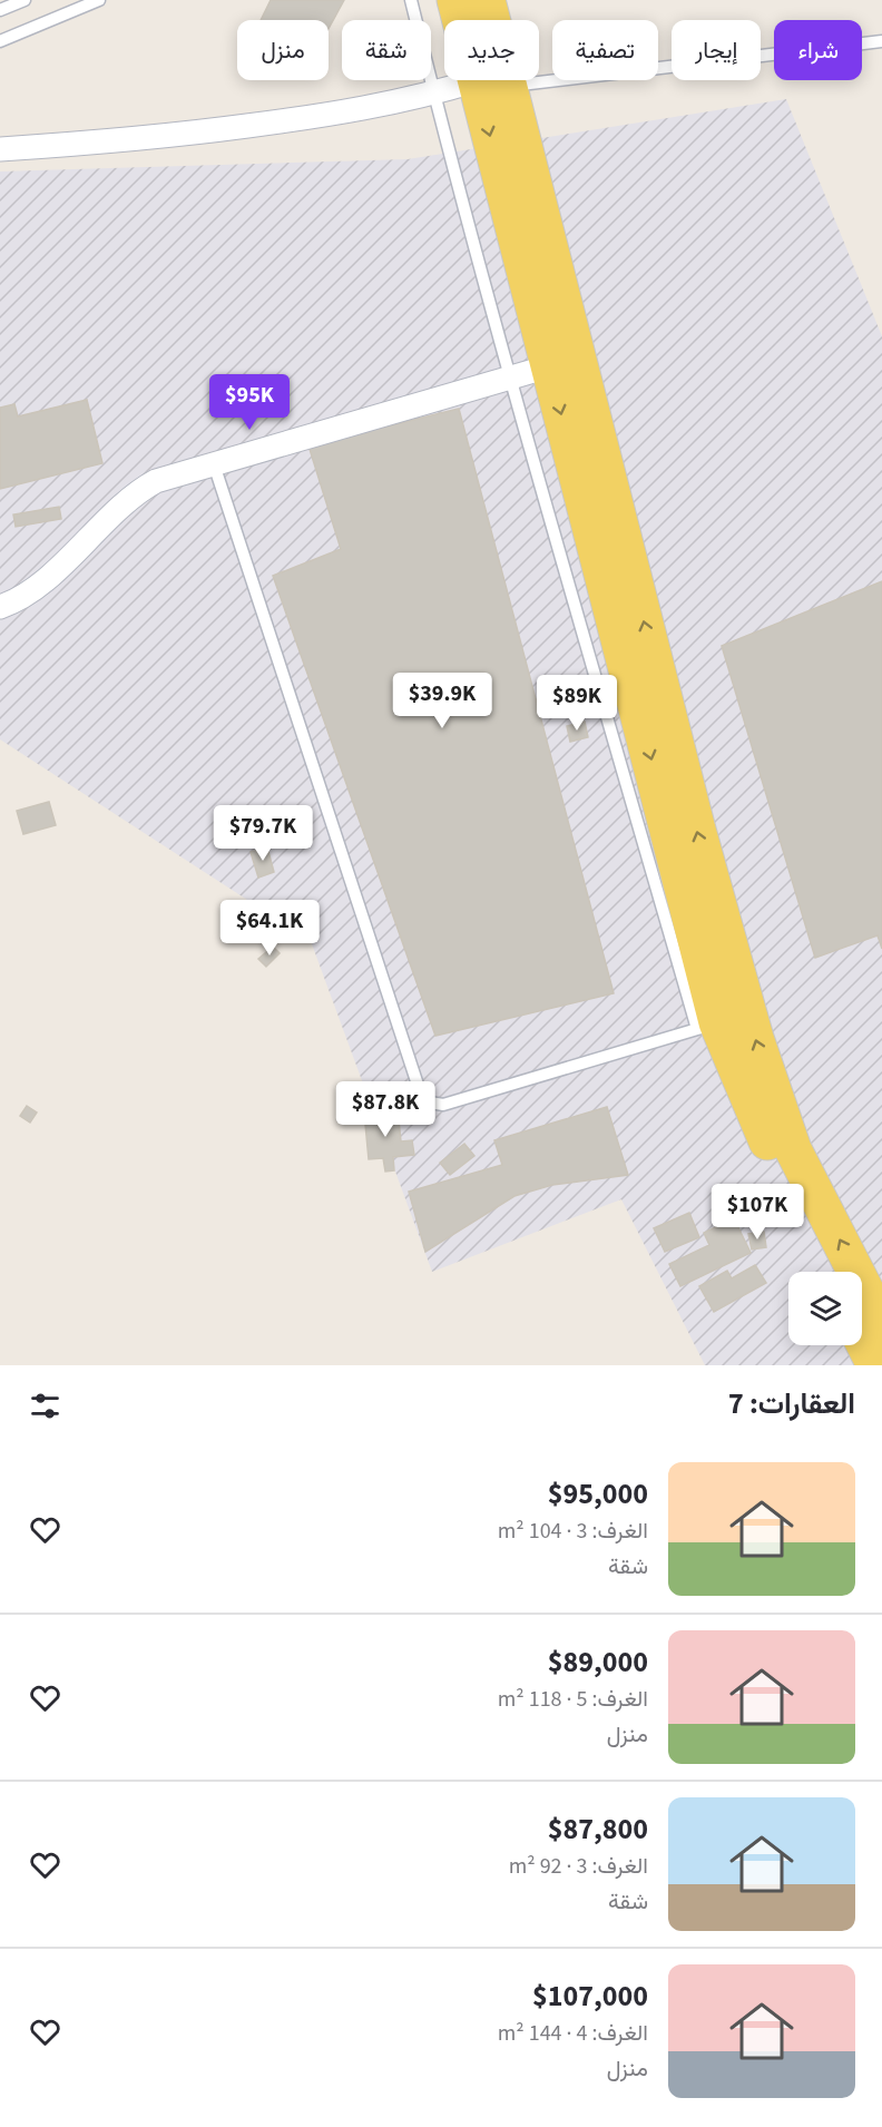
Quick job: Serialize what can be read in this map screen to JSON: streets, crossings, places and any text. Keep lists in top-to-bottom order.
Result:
{
  "page": {
    "chip": [
      "شراء",
      "إيجار",
      "تصفية",
      "جديد",
      "شقة",
      "منزل"
    ],
    "price": [
      "$95K",
      "$39.9K",
      "$89K",
      "$79.7K",
      "$64.1K",
      "$87.8K",
      "$107K"
    ],
    "heading": "العقارات: 7",
    "list": [
      {
        "name": "$95,000",
        "note": "الغرف: 3 · 104 m² · شقة"
      },
      {
        "name": "$89,000",
        "note": "الغرف: 5 · 118 m² · منزل"
      },
      {
        "name": "$87,800",
        "note": "الغرف: 3 · 92 m² · شقة"
      },
      {
        "name": "$107,000",
        "note": "الغرف: 4 · 144 m² · منزل"
      }
    ]
  }
}
